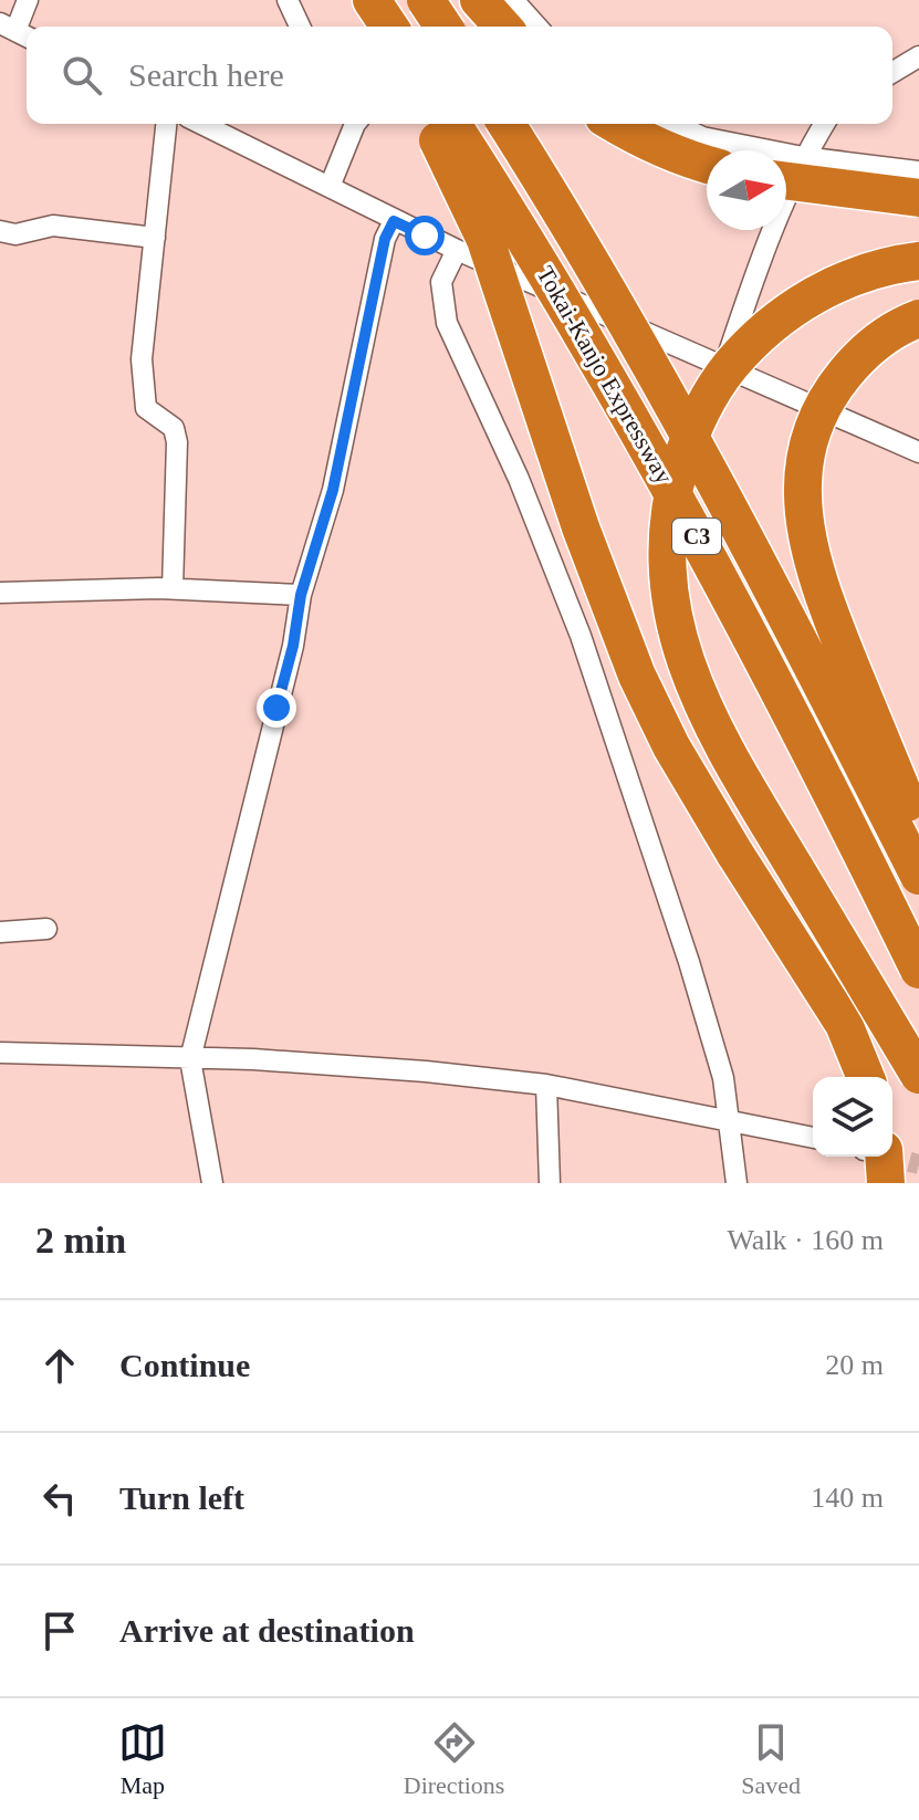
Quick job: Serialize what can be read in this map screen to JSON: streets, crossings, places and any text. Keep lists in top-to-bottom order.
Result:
{
  "streets": {
    "highway": ["Tokai-Kanjo Expressway", "C3"]
  },
  "north": "right",
  "page": {
    "search": "Search here",
    "heading": ["2 min", "Walk · 160 m"],
    "list": [
      ["Continue", "20 m"],
      ["Turn left", "140 m"],
      "Arrive at destination"
    ],
    "nav": ["Map", "Directions", "Saved"]
  }
}
